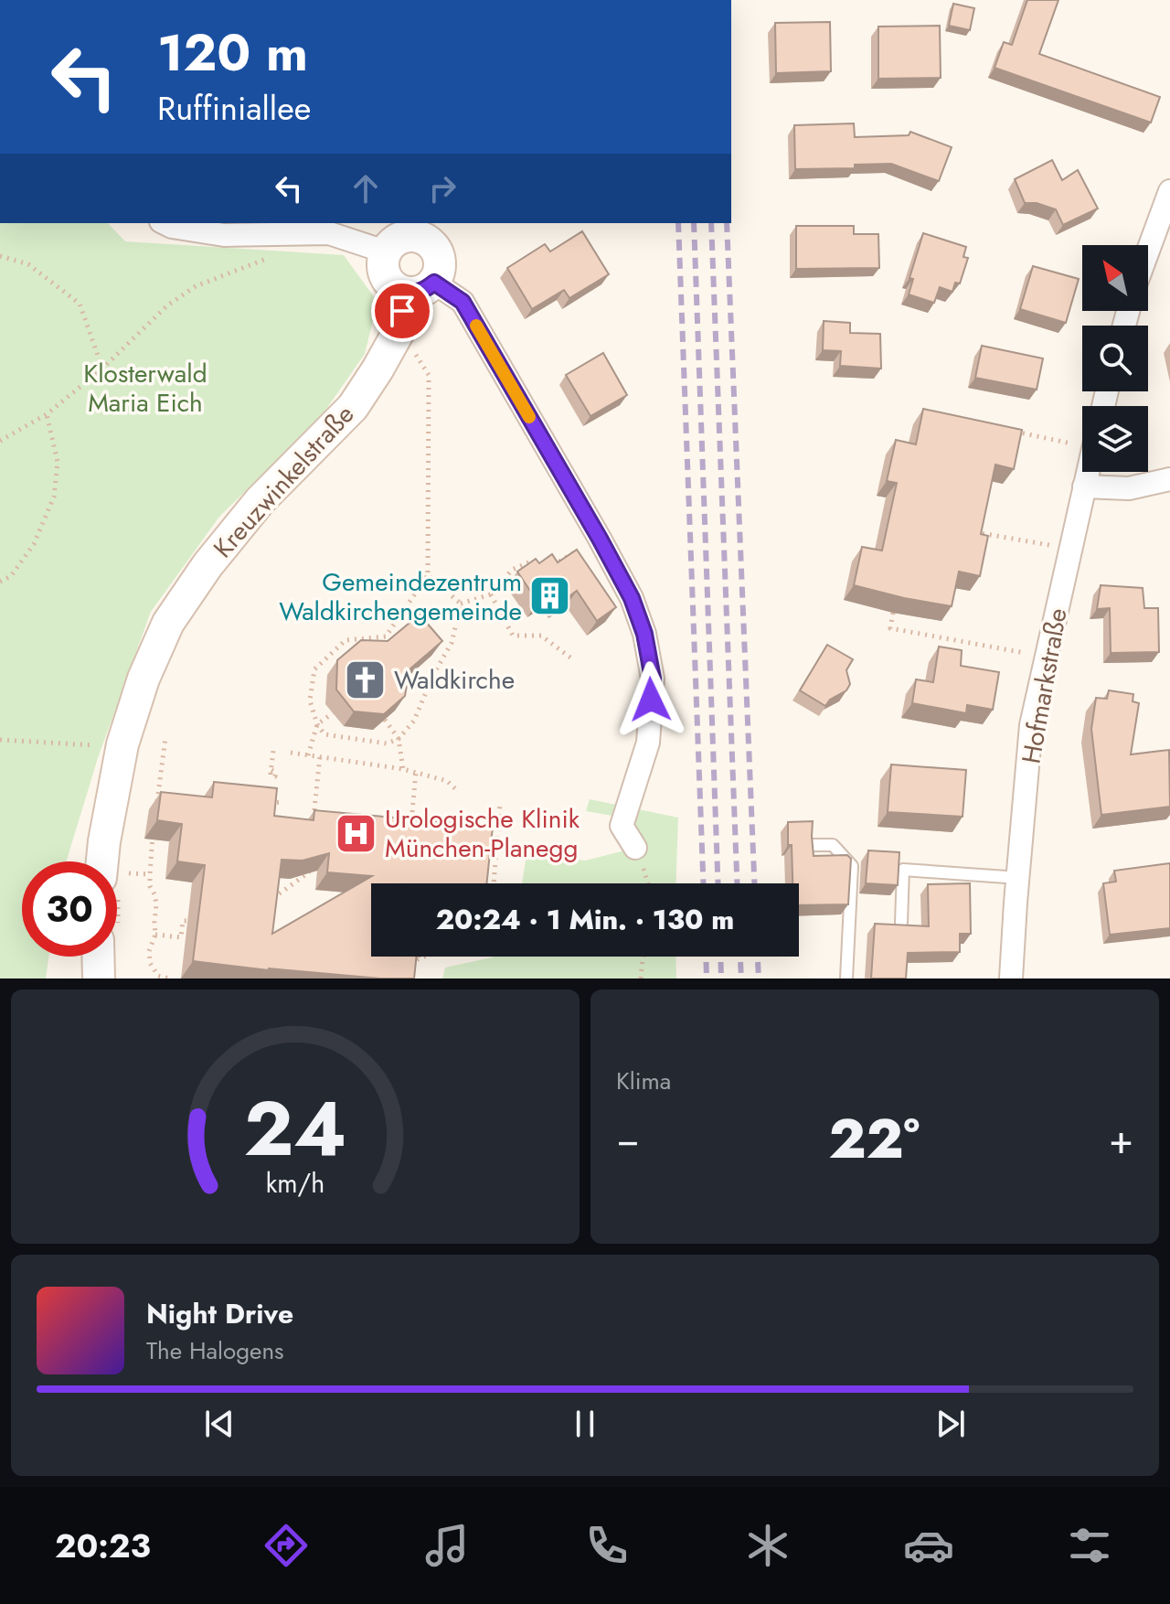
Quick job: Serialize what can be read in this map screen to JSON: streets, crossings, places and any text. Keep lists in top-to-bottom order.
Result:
{
  "streets": {
    "street": ["Kreuzwinkelstraße", "Hofmarkstraße"]
  },
  "parks": ["Klosterwald Maria Eich"],
  "places": {
    "building": ["Gemeindezentrum Waldkirchengemeinde"],
    "church": ["Waldkirche"],
    "hospital": ["Urologische Klinik München-Planegg"]
  },
  "north": "top left",
  "page": {
    "turn": ["120 m", "Ruffiniallee"],
    "limit": "30",
    "trip": "20:24 · 1 Min. · 130 m",
    "tile": "Klima",
    "heat": ["−", "22°", "+"],
    "song": ["Night Drive", "The Halogens"],
    "tabs": "20:23",
    "gauge": ["24", "km/h"]
  }
}
